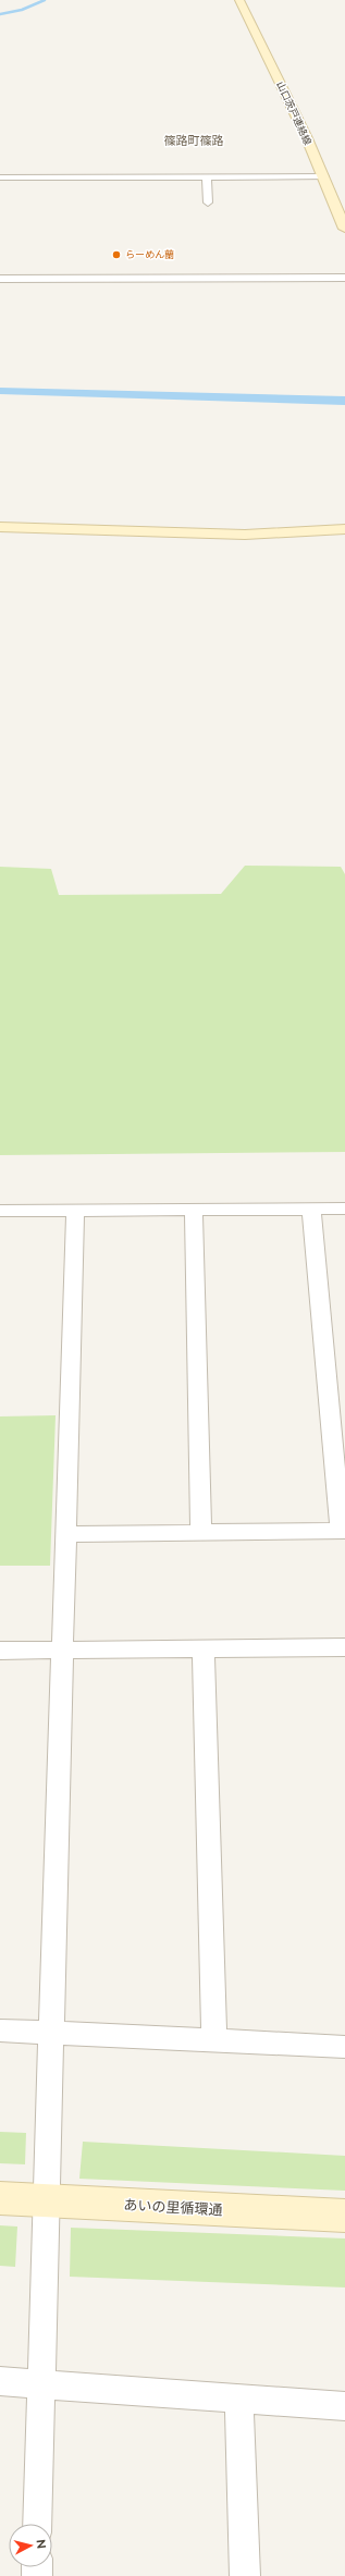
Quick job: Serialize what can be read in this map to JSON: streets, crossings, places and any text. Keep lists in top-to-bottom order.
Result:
{
  "streets": {
    "street": ["山口茨戸連絡線", "あいの里循環通"]
  },
  "districts": ["篠路町篠路"],
  "places": ["らーめん蘭"],
  "north": "right"
}
